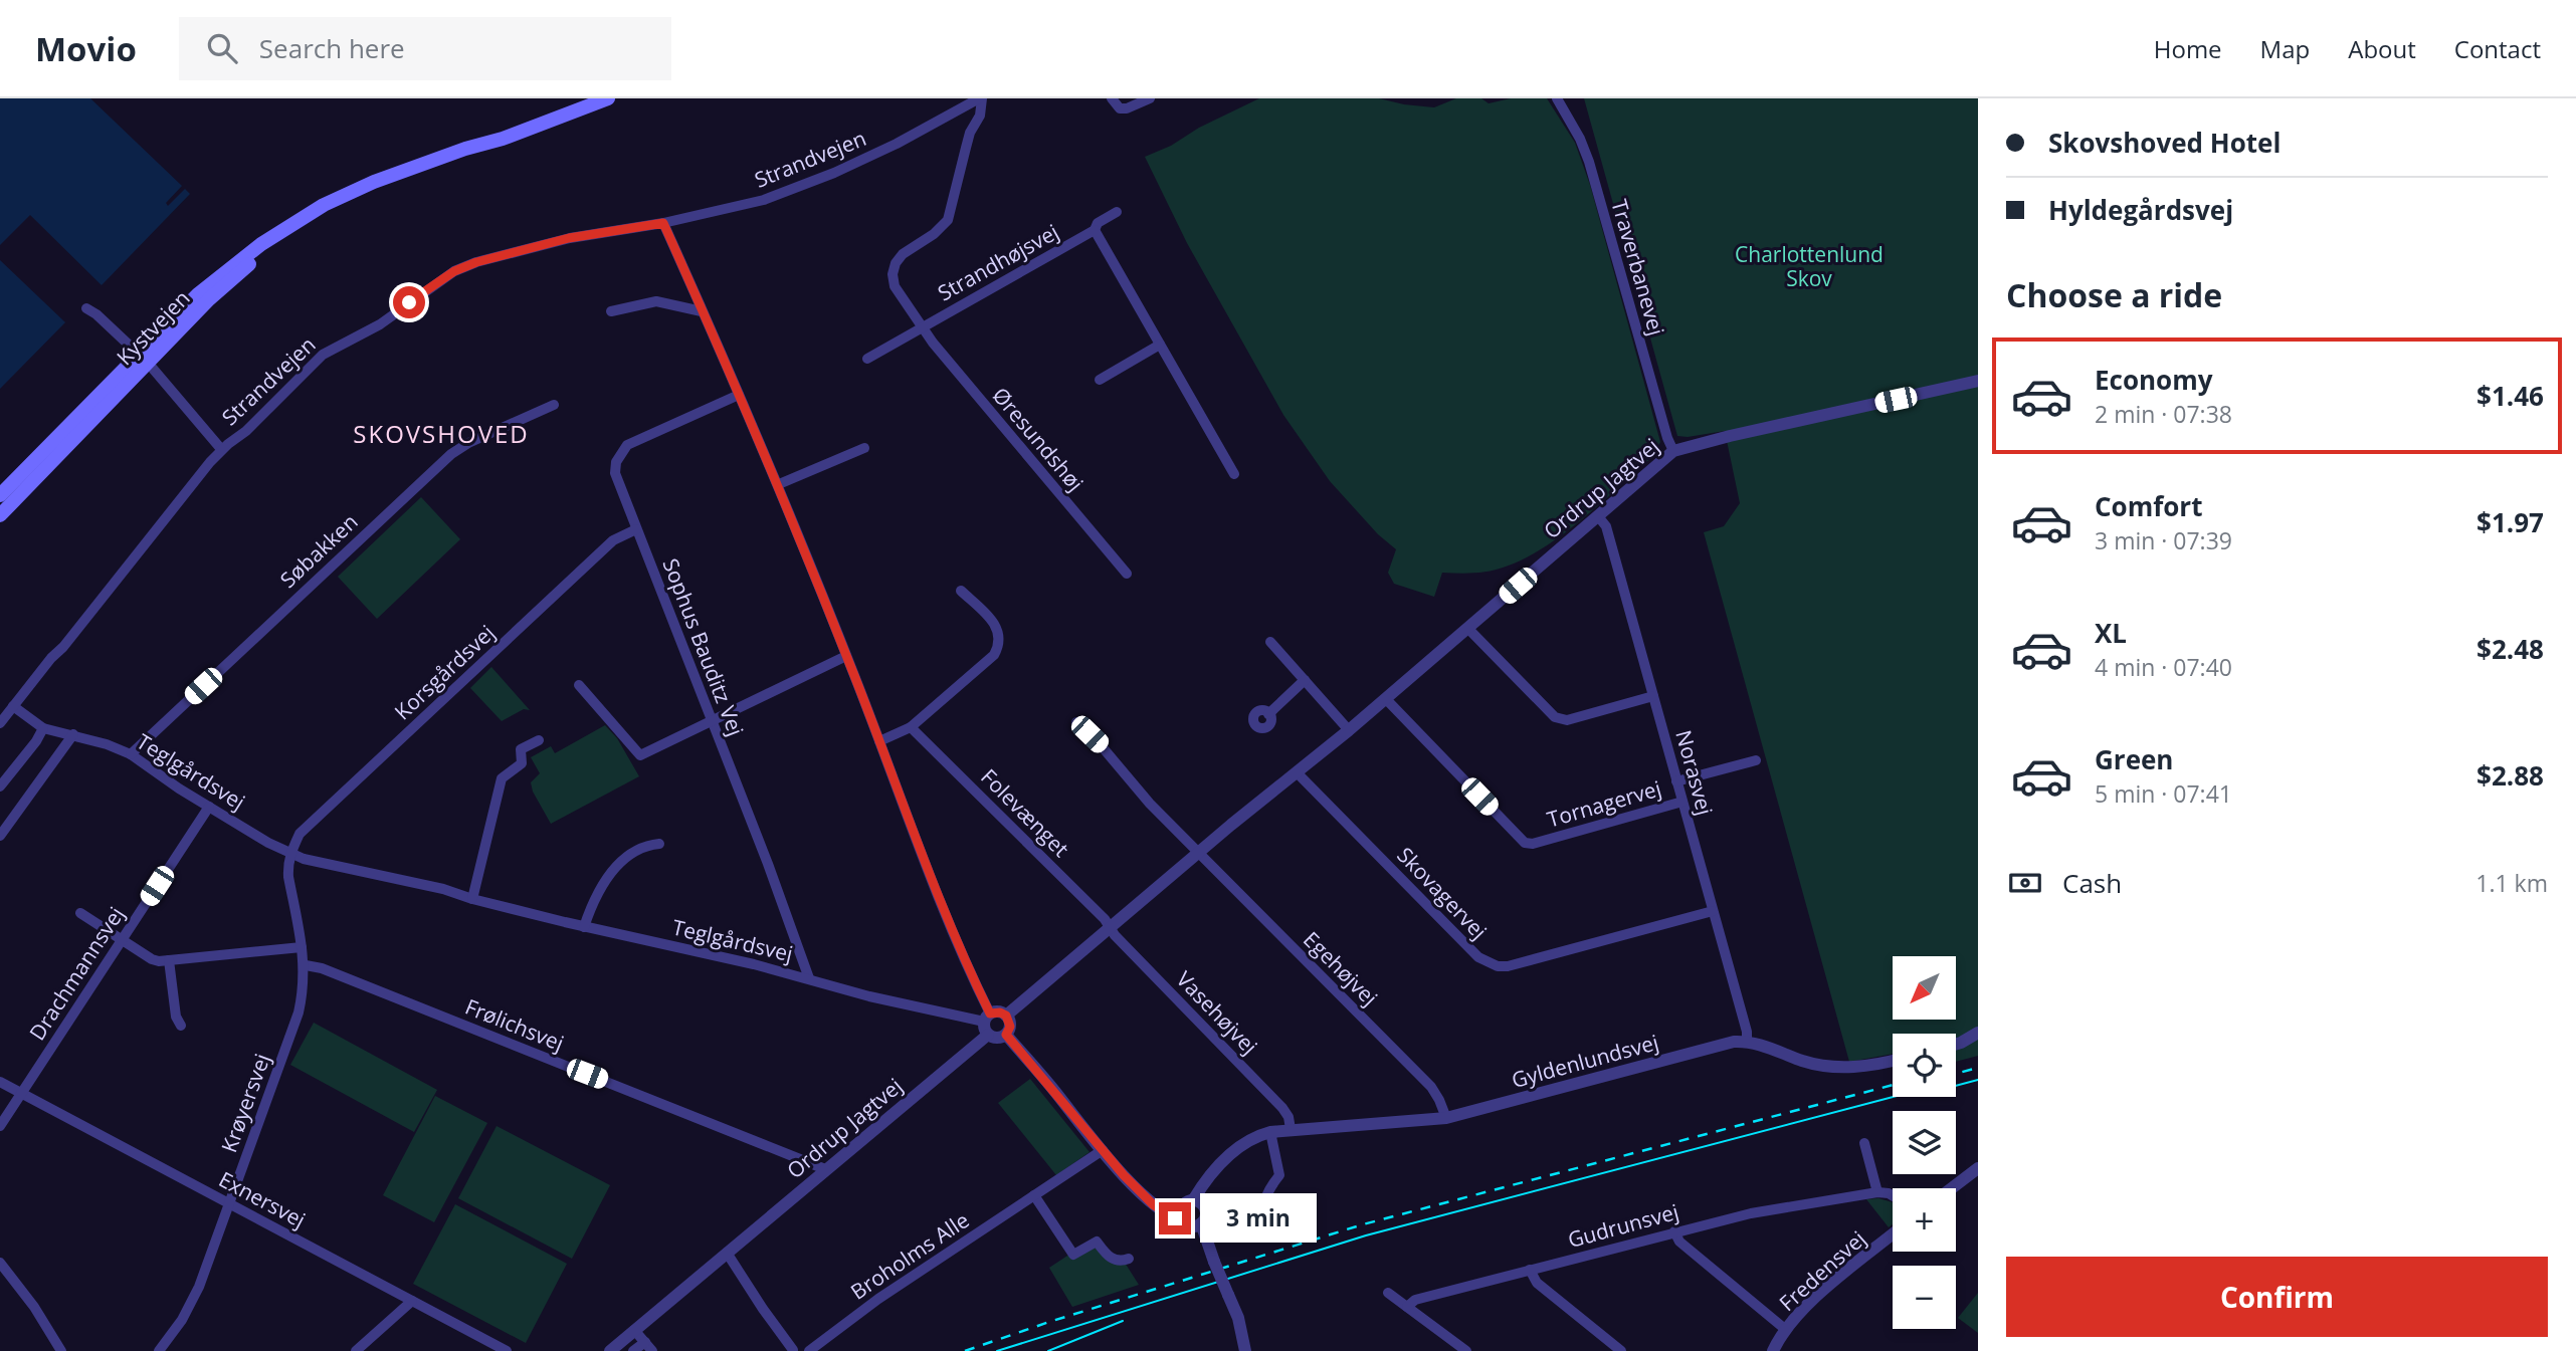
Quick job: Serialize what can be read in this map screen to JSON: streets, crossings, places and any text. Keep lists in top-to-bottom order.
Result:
{
  "streets": {
    "main road": ["Kystvejen"],
    "street": [
      "Strandvejen",
      "Strandhøjsvej",
      "Traverbanevej",
      "Øresundshøj",
      "Ordrup Jagtvej",
      "Søbakken",
      "Sophus Bauditz Vej",
      "Korsgårdsvej",
      "Teglgårdsvej",
      "Norasvej",
      "Tornagervej",
      "Folevænget",
      "Skovagervej",
      "Egehøjvej",
      "Drachmannsvej",
      "Vasehøjvej",
      "Frølichsvej",
      "Gyldenlundsvej",
      "Krøyersvej",
      "Exnersvej",
      "Gudrunsvej",
      "Broholms Alle",
      "Fredensvej"
    ]
  },
  "crossings": [
    ["Strandvejen", "Øresundshøj"],
    ["Strandvejen", "Teglgårdsvej"],
    ["Strandhøjsvej", "Øresundshøj"],
    ["Traverbanevej", "Ordrup Jagtvej"],
    ["Ordrup Jagtvej", "Teglgårdsvej"],
    ["Ordrup Jagtvej", "Norasvej"],
    ["Ordrup Jagtvej", "Tornagervej"],
    ["Ordrup Jagtvej", "Folevænget"],
    ["Ordrup Jagtvej", "Skovagervej"],
    ["Ordrup Jagtvej", "Egehøjvej"],
    ["Ordrup Jagtvej", "Vasehøjvej"],
    ["Ordrup Jagtvej", "Frølichsvej"],
    ["Søbakken", "Teglgårdsvej"],
    ["Sophus Bauditz Vej", "Korsgårdsvej"],
    ["Sophus Bauditz Vej", "Teglgårdsvej"],
    ["Korsgårdsvej", "Teglgårdsvej"],
    ["Korsgårdsvej", "Krøyersvej"],
    ["Teglgårdsvej", "Drachmannsvej"],
    ["Teglgårdsvej", "Krøyersvej"],
    ["Norasvej", "Tornagervej"],
    ["Norasvej", "Skovagervej"],
    ["Norasvej", "Gyldenlundsvej"],
    ["Folevænget", "Vasehøjvej"],
    ["Egehøjvej", "Gyldenlundsvej"],
    ["Drachmannsvej", "Exnersvej"],
    ["Vasehøjvej", "Gyldenlundsvej"],
    ["Frølichsvej", "Krøyersvej"],
    ["Krøyersvej", "Exnersvej"]
  ],
  "districts": ["SKOVSHOVED"],
  "parks": ["Charlottenlund Skov"],
  "north": "bottom left",
  "page": {
    "header": "Movio",
    "search": "Search here",
    "nav": [
      "Home",
      "Map",
      "About",
      "Contact"
    ],
    "banner": ["Skovshoved Hotel", "Hyldegårdsvej"],
    "heading": "Choose a ride",
    "list": [
      {
        "name": "Economy",
        "note": "2 min · 07:38",
        "value": "$1.46"
      },
      {
        "name": "Comfort",
        "note": "3 min · 07:39",
        "value": "$1.97"
      },
      {
        "name": "XL",
        "note": "4 min · 07:40",
        "value": "$2.48"
      },
      {
        "name": "Green",
        "note": "5 min · 07:41",
        "value": "$2.88"
      }
    ],
    "pay": ["Cash", "1.1 km"],
    "map_buttons": ["+", "−"],
    "bubble": "3 min",
    "buttons": "Confirm"
  }
}
